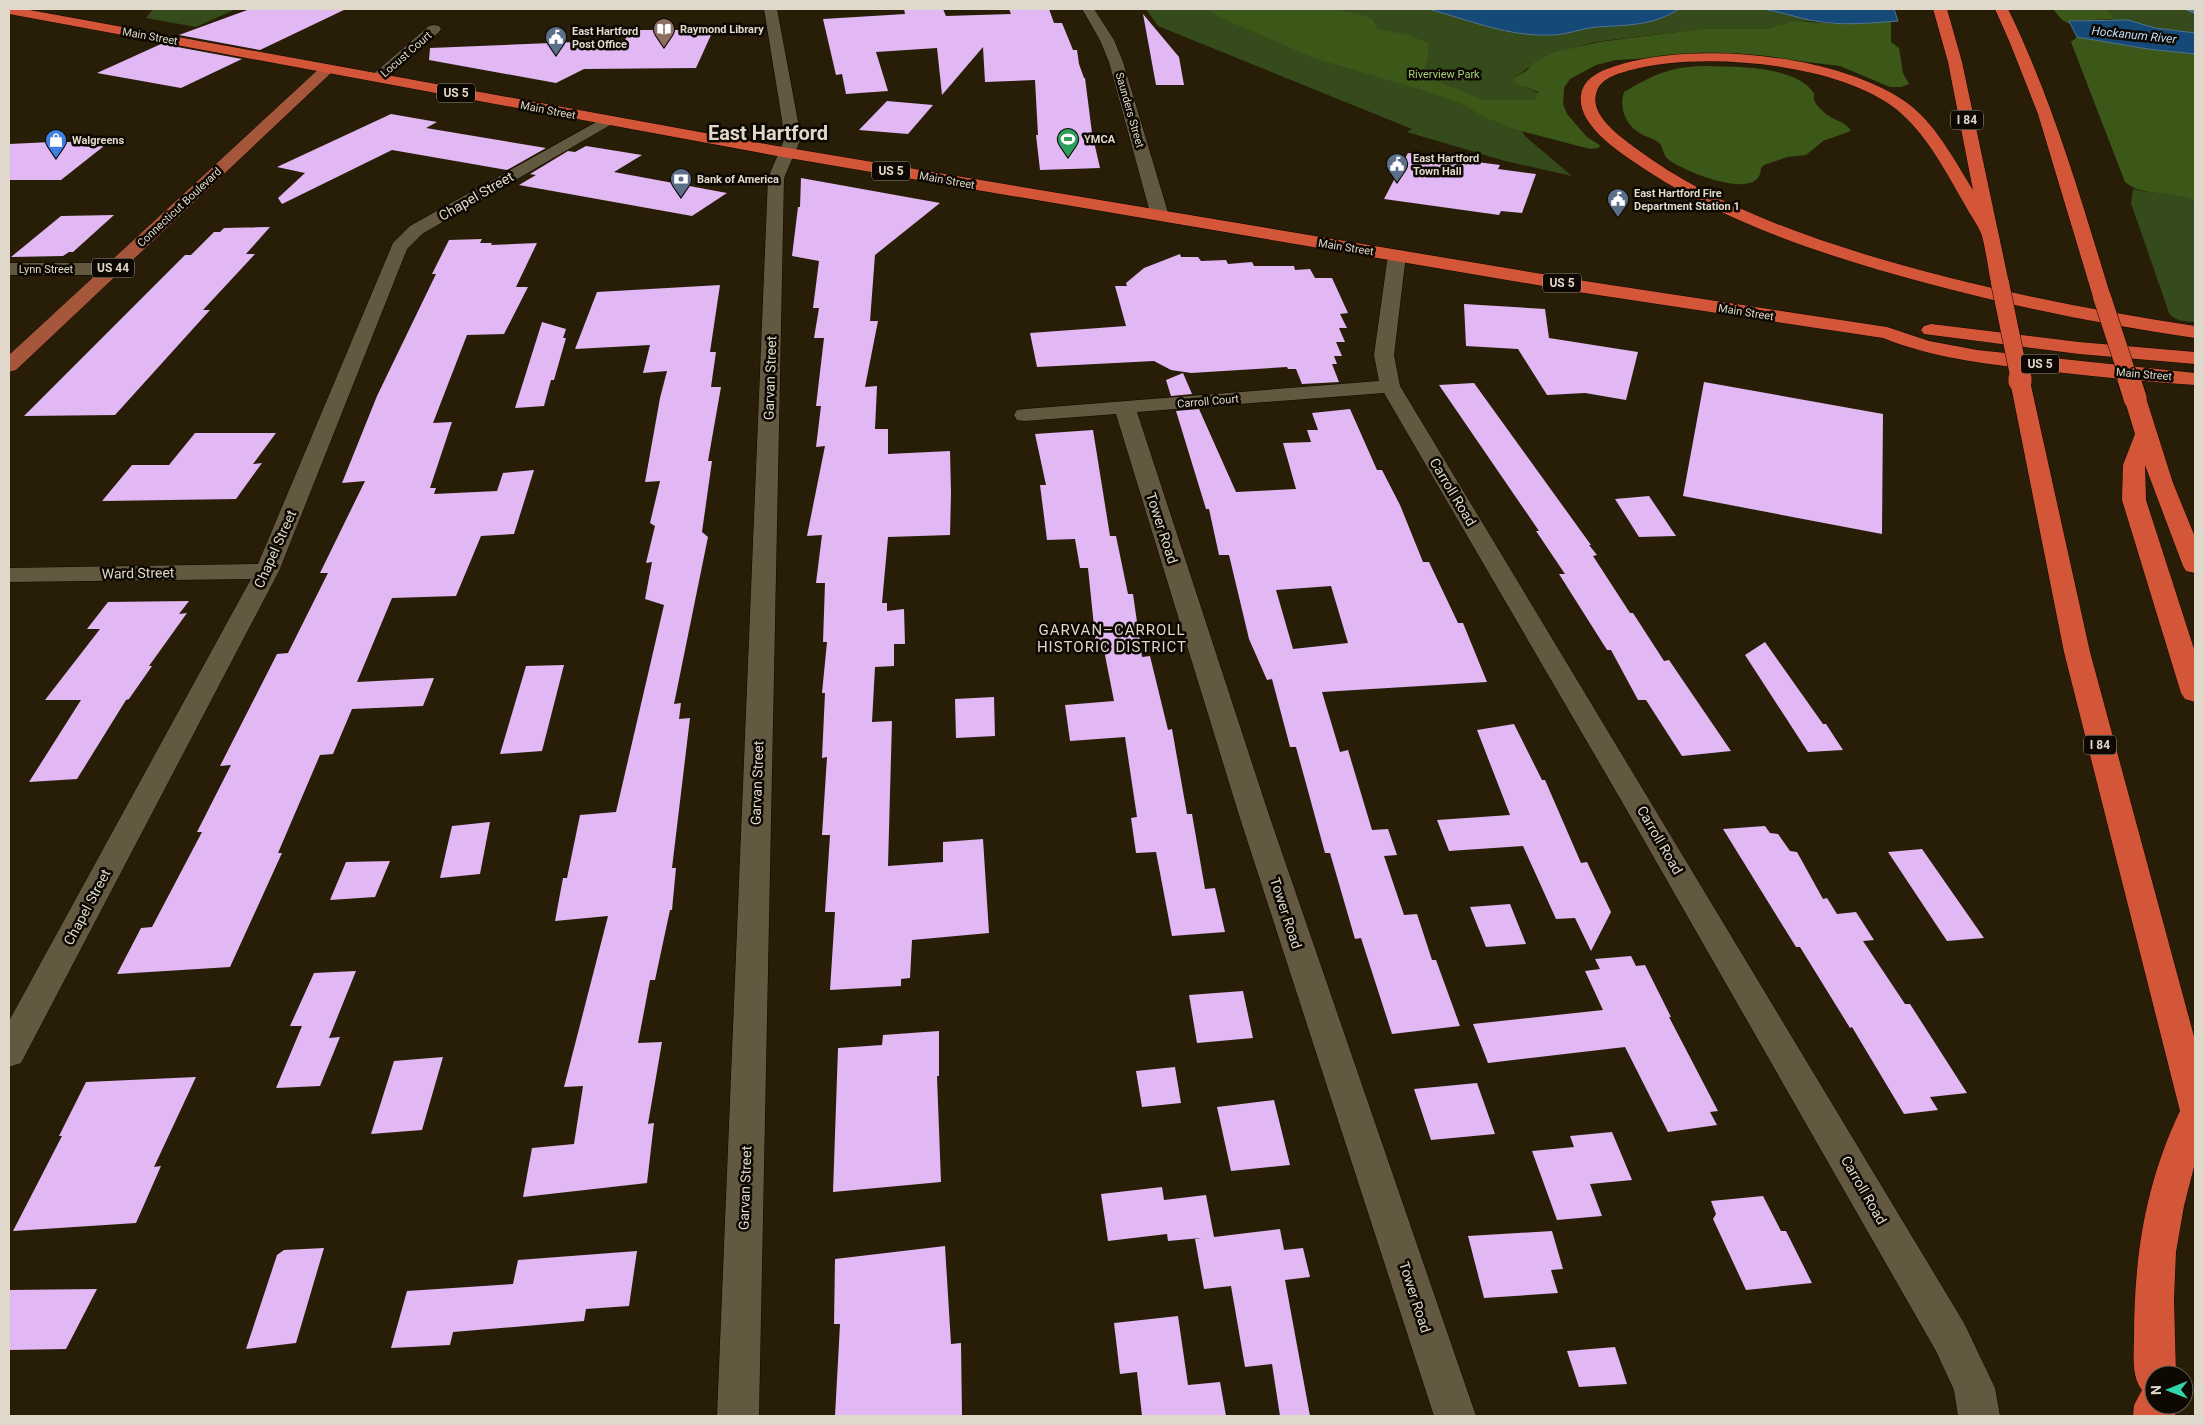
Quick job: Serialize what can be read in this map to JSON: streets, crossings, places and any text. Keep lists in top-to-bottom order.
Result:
{
  "streets": {
    "highway": ["Main Street", "US 5", "I 84"],
    "main road": ["Connecticut Boulevard", "US 44"],
    "street": [
      "Locust Court",
      "Saunders Street",
      "Chapel Street",
      "Lynn Street",
      "Garvan Street",
      "Carroll Court",
      "Carroll Road",
      "Tower Road",
      "Ward Street"
    ]
  },
  "crossings": [
    ["Main Street", "Locust Court"],
    ["Main Street", "Saunders Street"],
    ["Main Street", "Chapel Street"],
    ["Main Street", "Connecticut Boulevard"],
    ["Main Street", "Garvan Street"],
    ["Main Street", "Carroll Road"],
    ["Chapel Street", "Ward Street"],
    ["Connecticut Boulevard", "Lynn Street"],
    ["Carroll Court", "Carroll Road"],
    ["Carroll Court", "Tower Road"]
  ],
  "districts": ["East Hartford", "GARVAN–CARROLL HISTORIC DISTRICT"],
  "water": ["Hockanum River"],
  "parks": ["Riverview Park"],
  "places": {
    "library": ["Raymond Library"],
    "public building": ["East Hartford Post Office", "East Hartford Town Hall", "East Hartford Fire Department Station 1"],
    "sports": ["YMCA"],
    "shop": ["Walgreens"],
    "bank": ["Bank of America"]
  },
  "north": "left"
}
